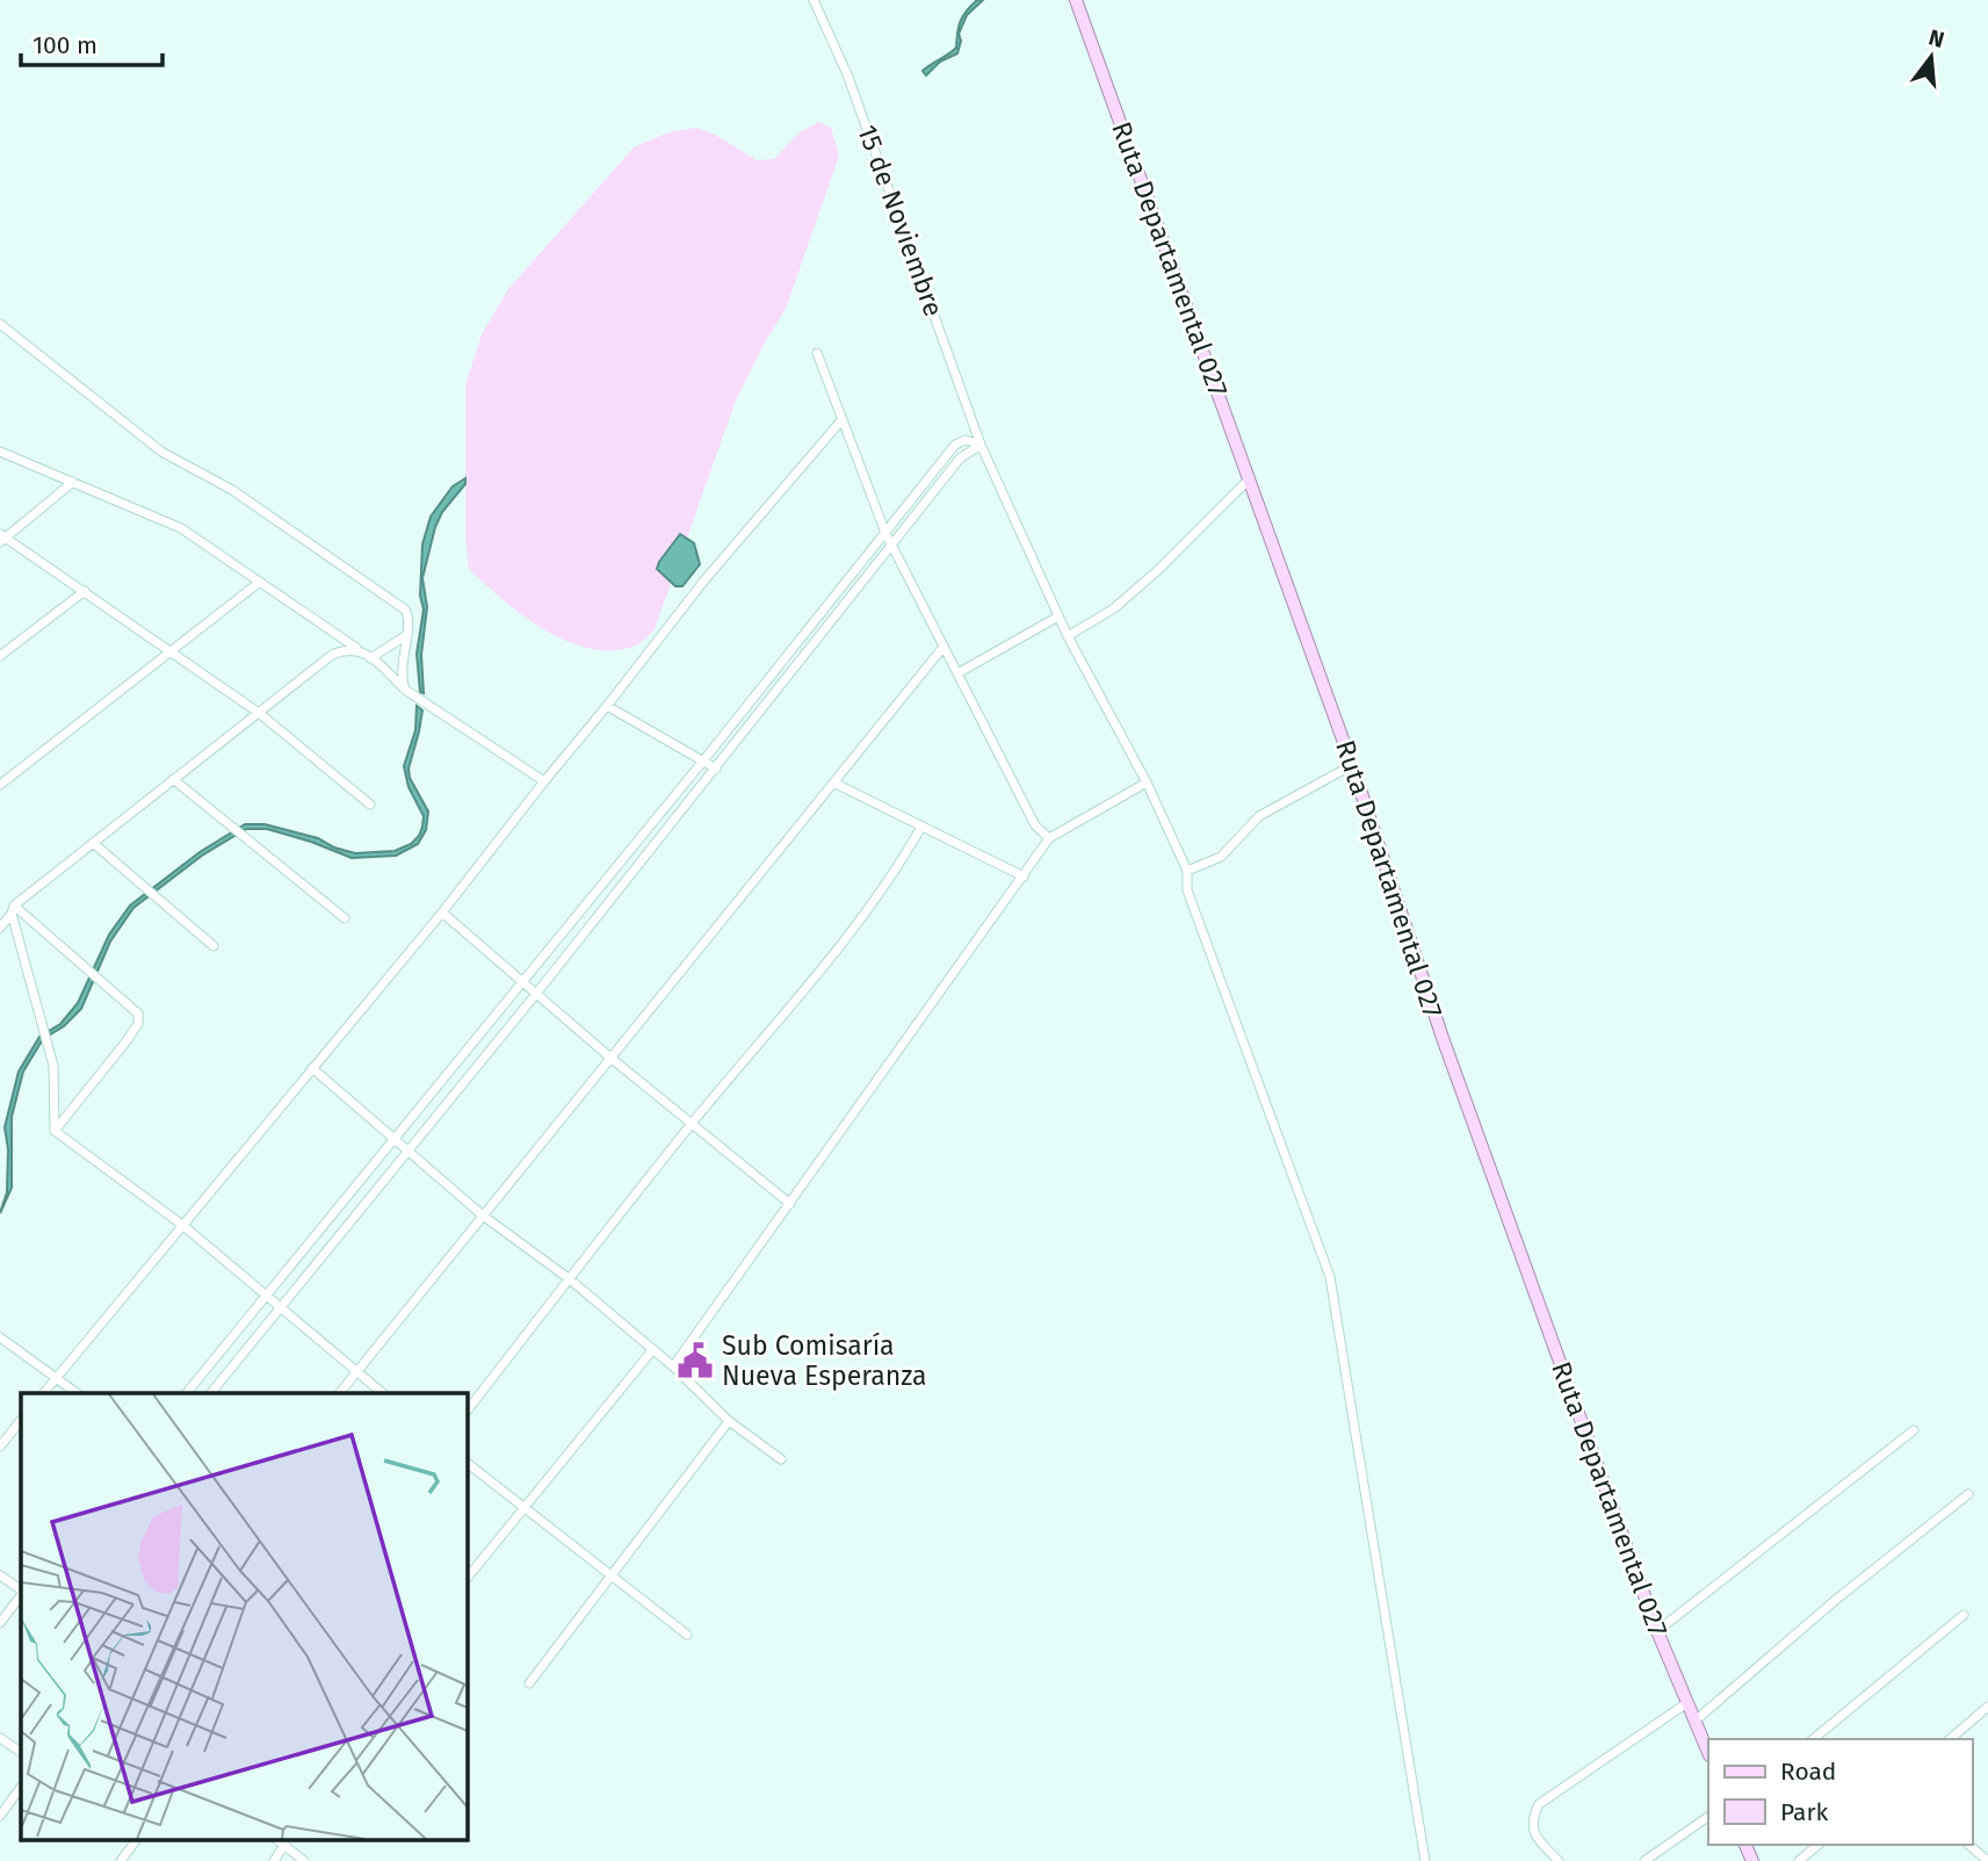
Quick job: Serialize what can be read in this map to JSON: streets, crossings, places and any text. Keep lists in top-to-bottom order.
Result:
{
  "streets": {
    "main road": ["Ruta Departamental 027"],
    "street": ["15 de Noviembre"]
  },
  "places": {
    "public building": ["Sub Comisaría Nueva Esperanza"]
  },
  "legend": ["Road", "Park"],
  "scale_bar": "100 m",
  "north": "top"
}
